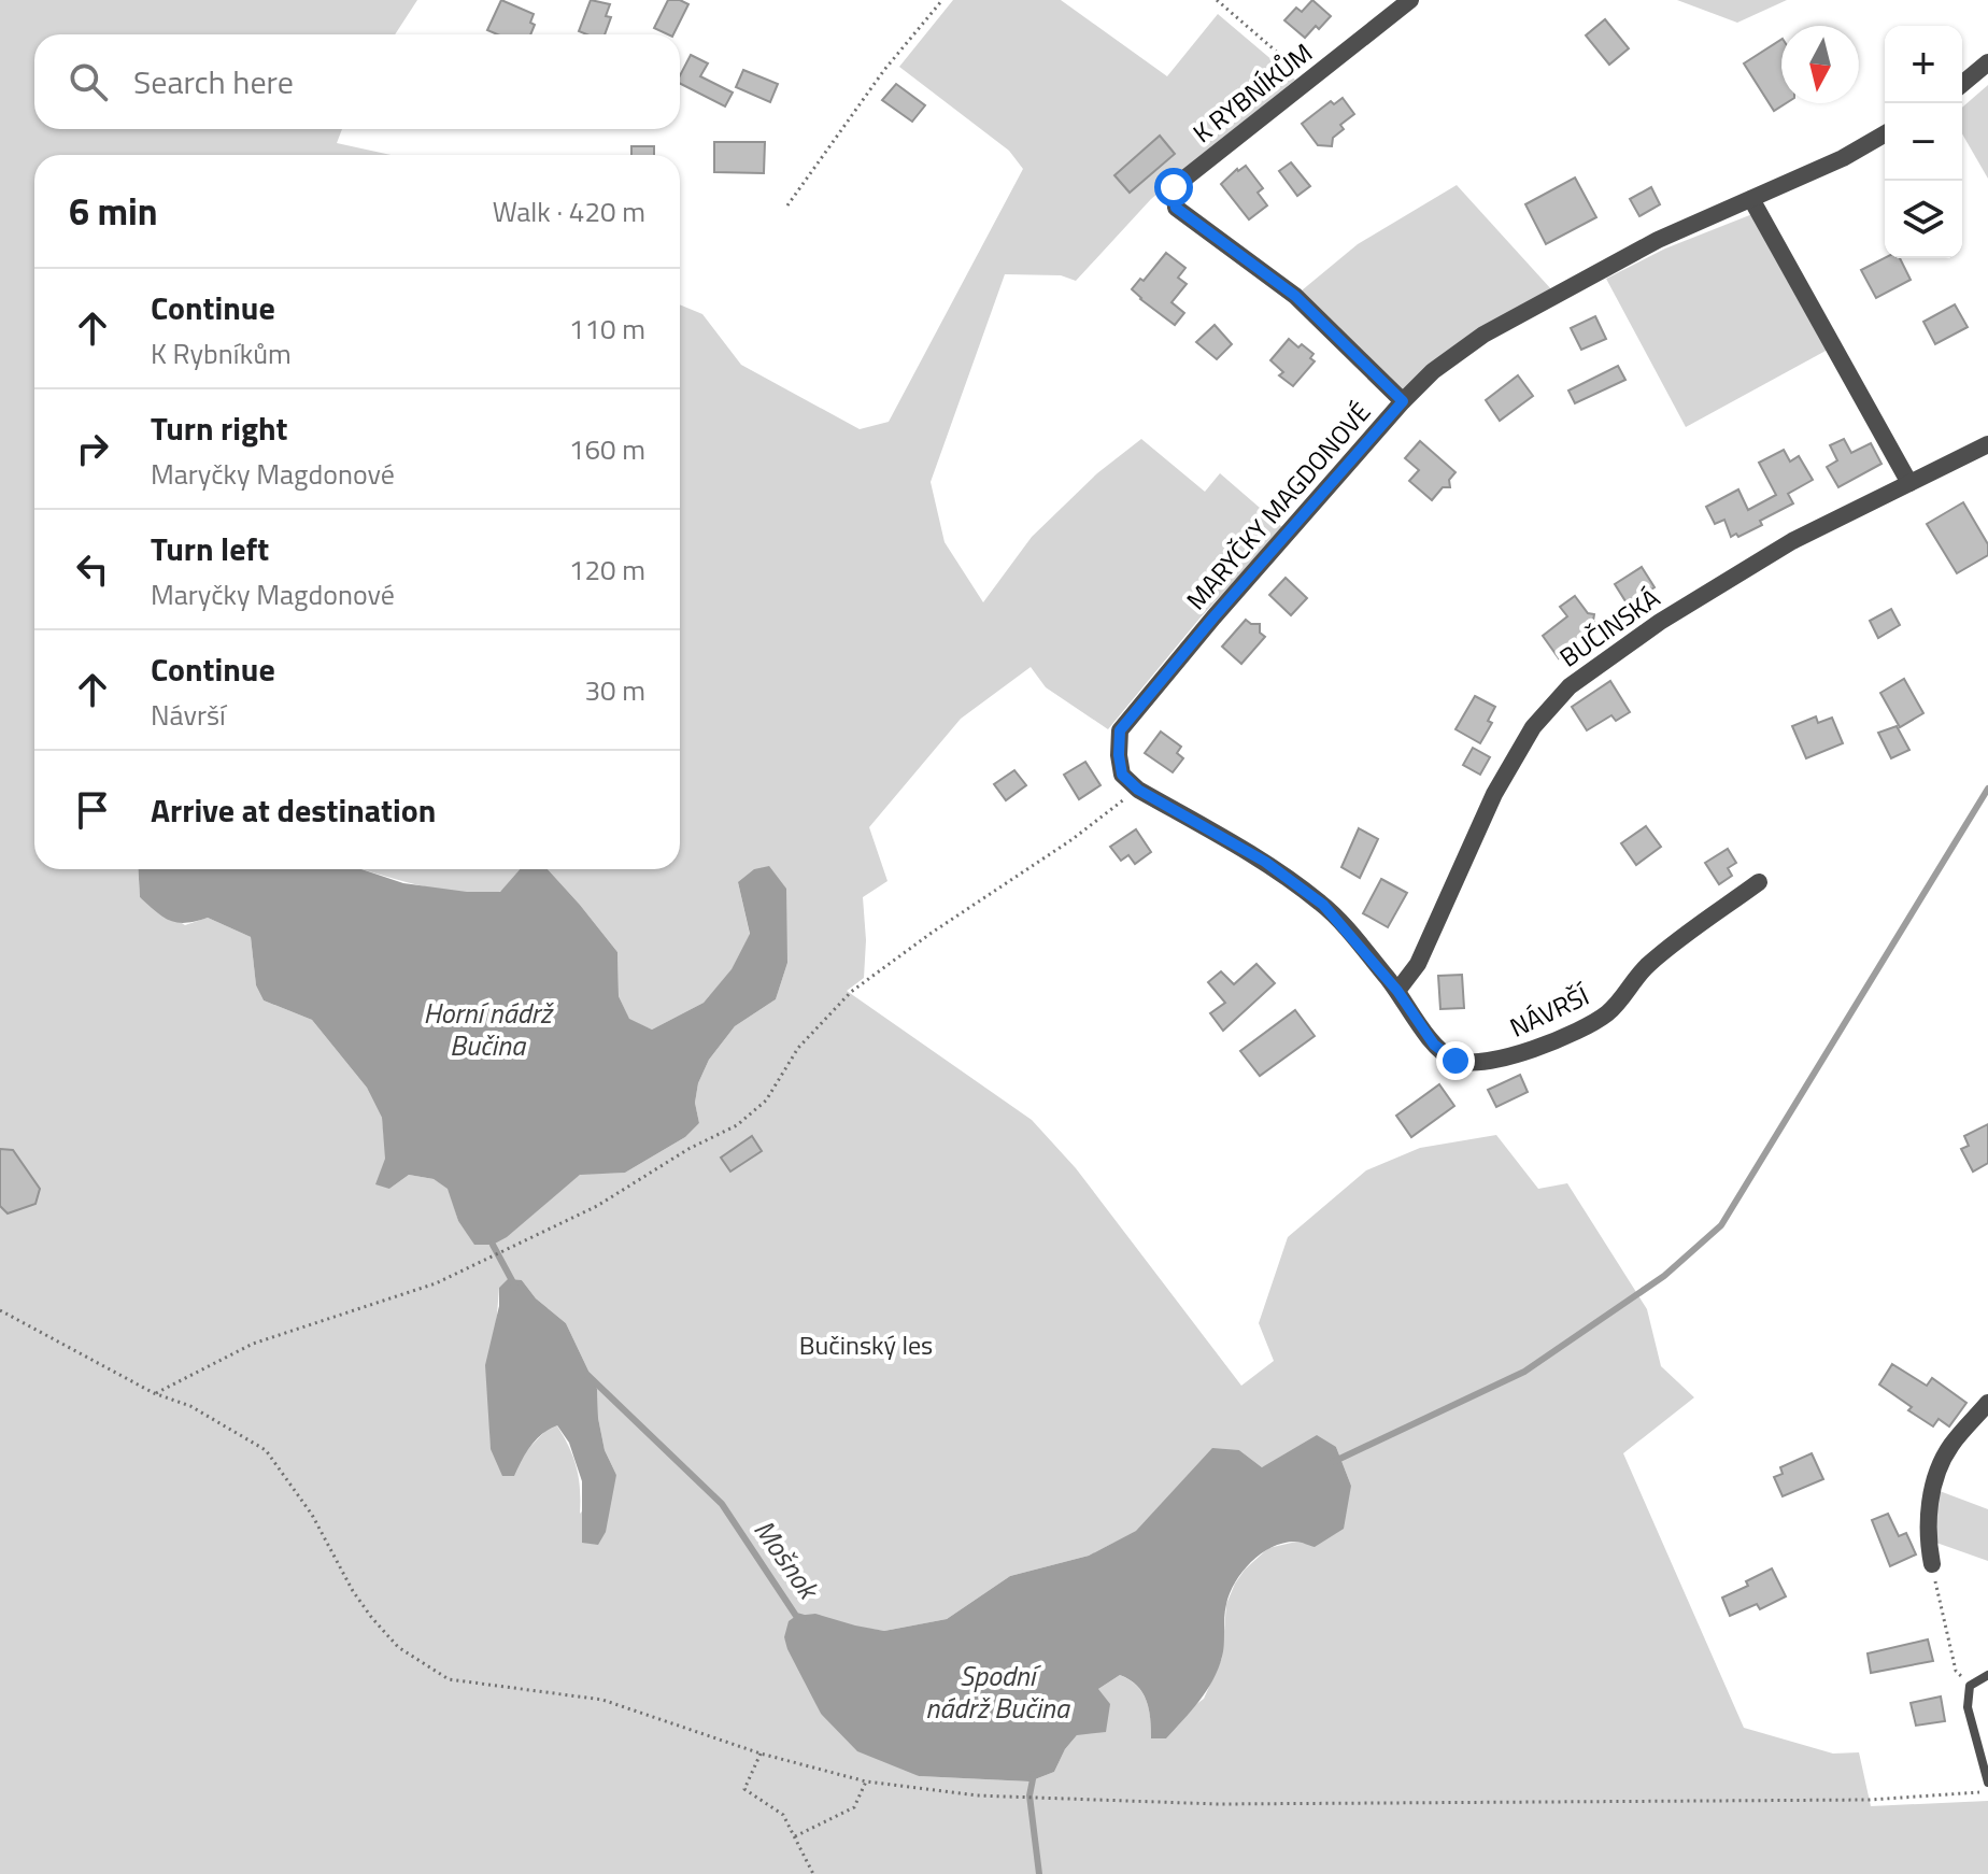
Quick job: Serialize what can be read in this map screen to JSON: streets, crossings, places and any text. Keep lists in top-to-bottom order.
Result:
{
  "streets": {
    "street": [
      "K RYBNÍKŮM",
      "MARYČKY MAGDONOVÉ",
      "BUČINSKÁ",
      "NÁVRŠÍ"
    ]
  },
  "crossings": [
    ["K RYBNÍKŮM", "MARYČKY MAGDONOVÉ"],
    ["BUČINSKÁ", "NÁVRŠÍ"]
  ],
  "water": ["Horní nádrž Bučina", "Mošnok", "Spodní nádrž Bučina"],
  "parks": ["Bučinský les"],
  "north": "bottom",
  "page": {
    "map_buttons": ["+", "−"],
    "search": "Search here",
    "heading": ["6 min", "Walk · 420 m"],
    "list": [
      ["Continue", "K Rybníkům", "110 m"],
      ["Turn right", "Maryčky Magdonové", "160 m"],
      ["Turn left", "Maryčky Magdonové", "120 m"],
      ["Continue", "Návrší", "30 m"],
      "Arrive at destination"
    ]
  }
}
